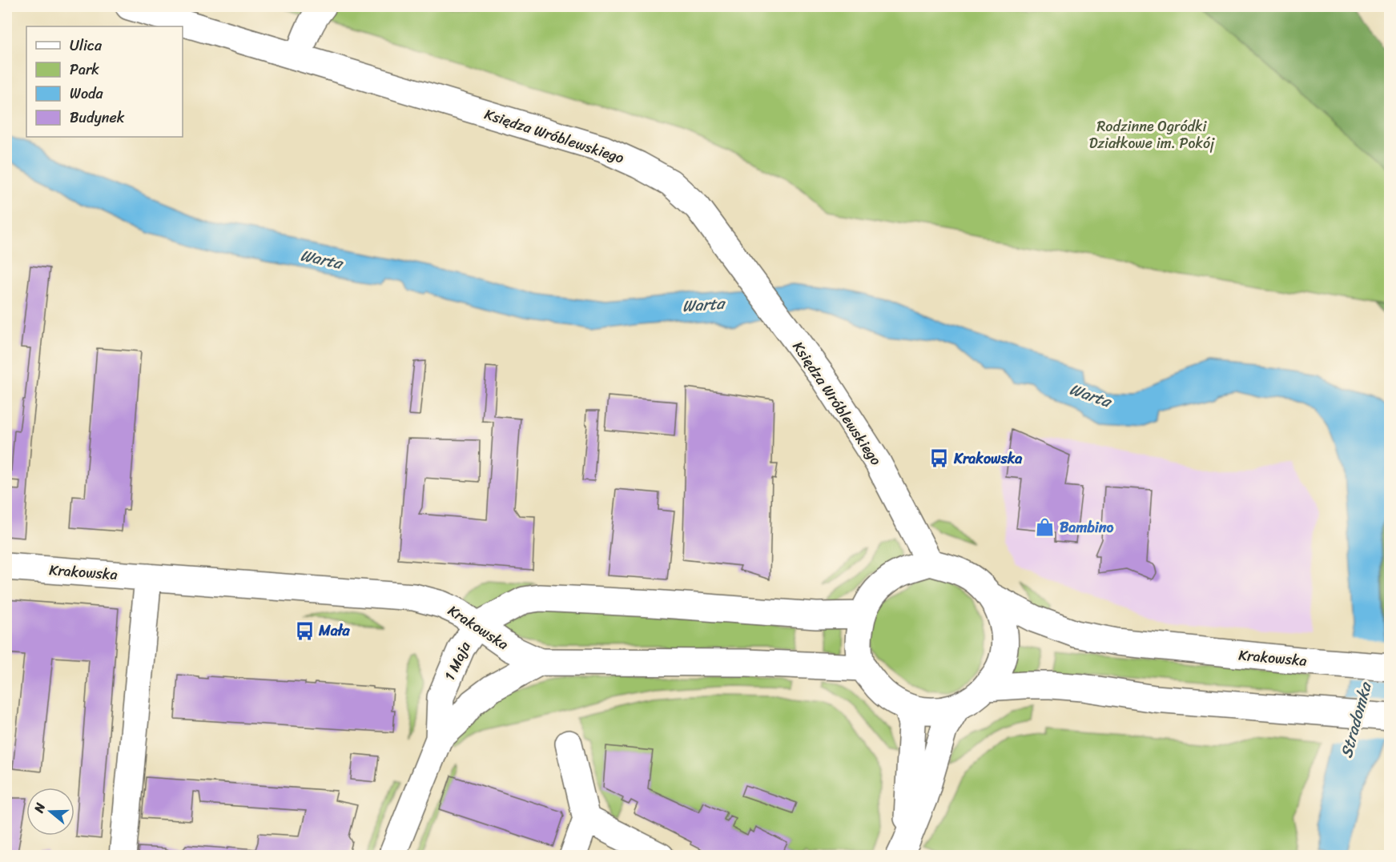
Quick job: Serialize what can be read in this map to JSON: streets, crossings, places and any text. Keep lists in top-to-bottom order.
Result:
{
  "streets": {
    "main road": ["Księdza Wróblewskiego", "Krakowska", "1 Maja"]
  },
  "crossings": [
    ["Księdza Wróblewskiego", "Krakowska"],
    ["Księdza Wróblewskiego", "1 Maja"],
    ["Krakowska", "1 Maja"]
  ],
  "water": ["Warta", "Stradomka"],
  "parks": ["Rodzinne Ogródki Działkowe im. Pokój"],
  "places": {
    "bus stop": ["Krakowska", "Mała"],
    "shop": ["Bambino"]
  },
  "legend": [
    "Ulica",
    "Park",
    "Woda",
    "Budynek"
  ],
  "north": "left"
}
